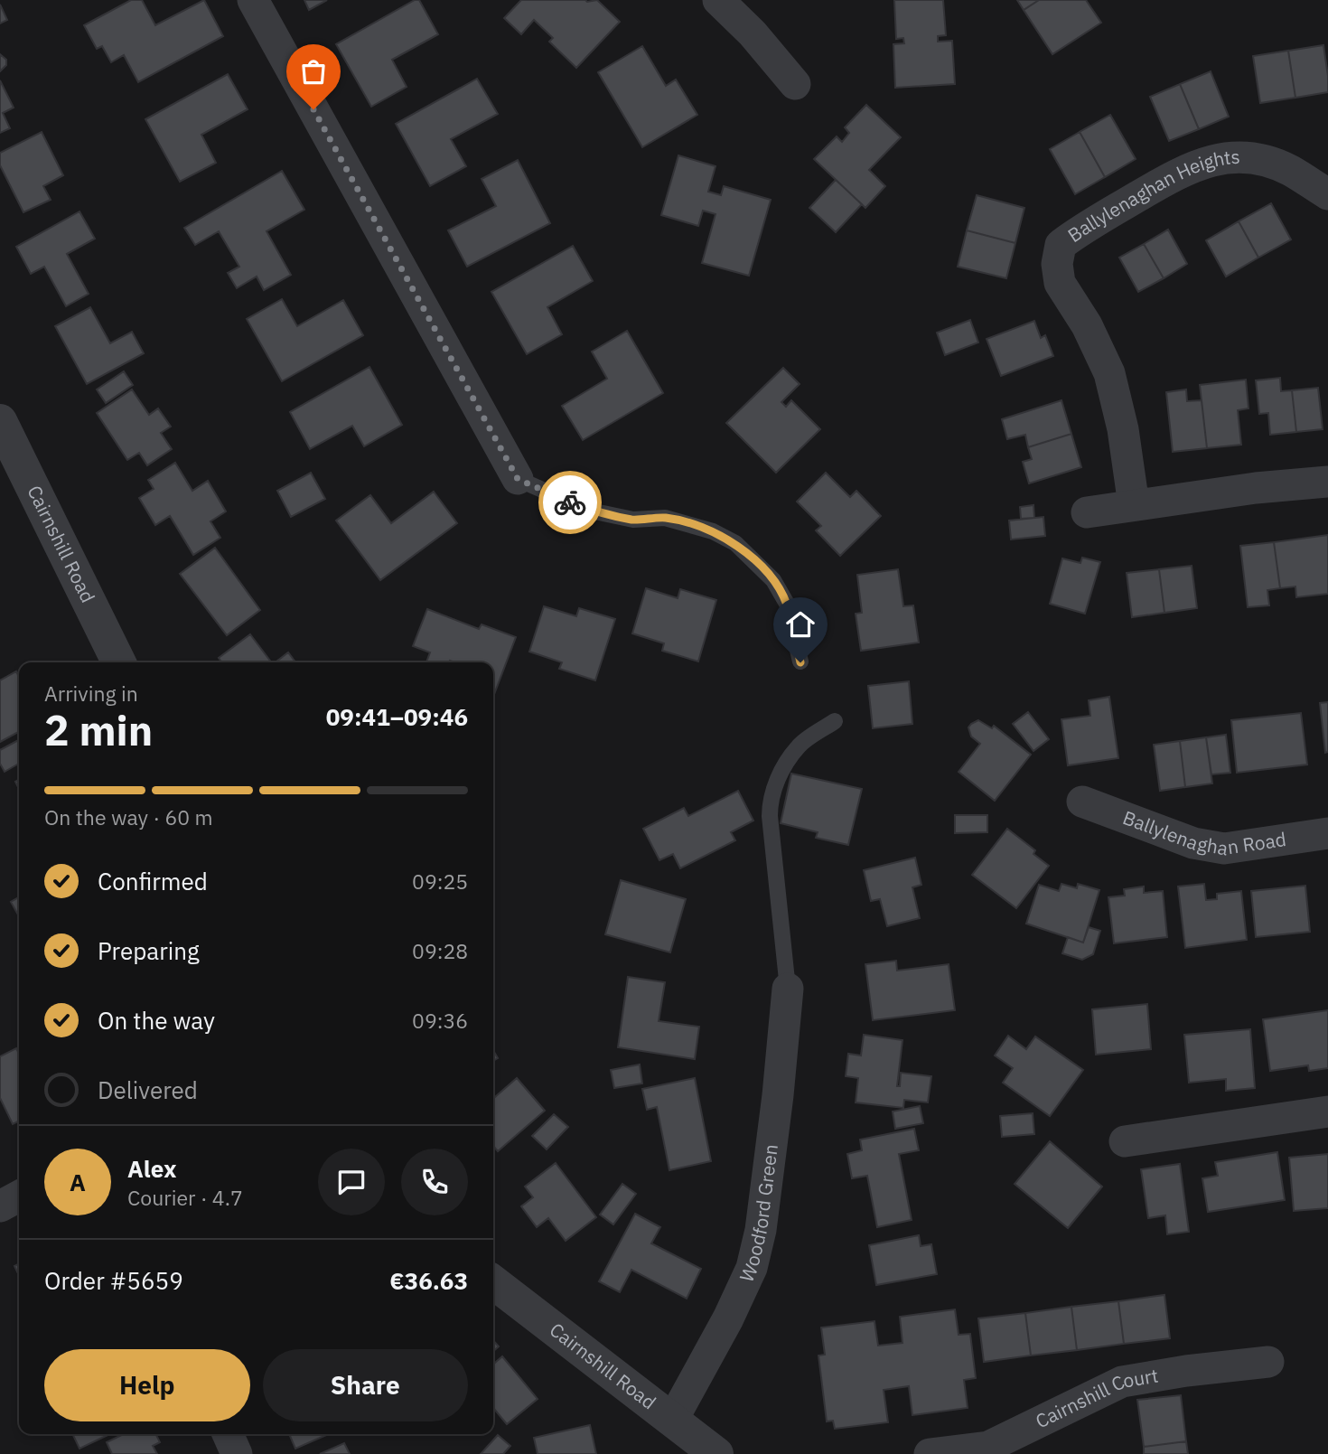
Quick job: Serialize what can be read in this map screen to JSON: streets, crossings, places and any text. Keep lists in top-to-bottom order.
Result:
{
  "streets": {
    "street": [
      "Ballylenaghan Heights",
      "Cairnshill Road",
      "Ballylenaghan Road",
      "Woodford Green",
      "Cairnshill Court"
    ]
  },
  "crossings": [
    ["Cairnshill Road", "Woodford Green"]
  ],
  "page": {
    "heading": ["2 min", "Arriving in", "09:41–09:46"],
    "panel": [
      "Alex",
      "Courier · 4.7",
      "Order #5659",
      "€36.63"
    ],
    "bar": "On the way · 60 m",
    "list": [
      ["Confirmed", "09:25"],
      ["Preparing", "09:28"],
      ["On the way", "09:36"],
      "Delivered"
    ],
    "round": "A",
    "buttons": ["Help", "Share"]
  }
}
